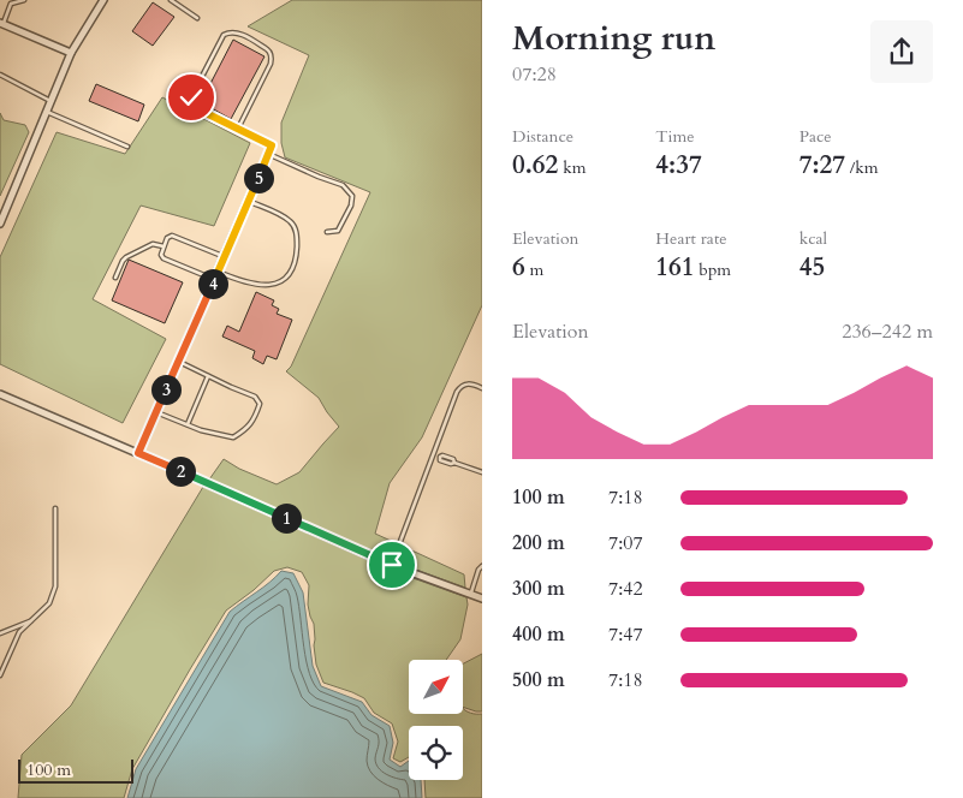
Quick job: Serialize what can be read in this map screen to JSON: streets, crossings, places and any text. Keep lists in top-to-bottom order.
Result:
{
  "scale_bar": "100 m",
  "north": "top right",
  "page": {
    "heading": ["Morning run", "07:28"],
    "stats": [
      ["Distance", "0.62 km"],
      ["Time", "4:37"],
      ["Pace", "7:27 /km"],
      ["Elevation", "6 m"],
      ["Heart rate", "161 bpm"],
      ["kcal", "45"]
    ],
    "pins": [
      "5",
      "4",
      "3",
      "2",
      "1"
    ],
    "chart": ["Elevation", "236–242 m"],
    "list": [
      {
        "name": "100 m",
        "note": "7:18"
      },
      {
        "name": "200 m",
        "note": "7:07"
      },
      {
        "name": "300 m",
        "note": "7:42"
      },
      {
        "name": "400 m",
        "note": "7:47"
      },
      {
        "name": "500 m",
        "note": "7:18"
      }
    ],
    "scale": "100 m"
  }
}
